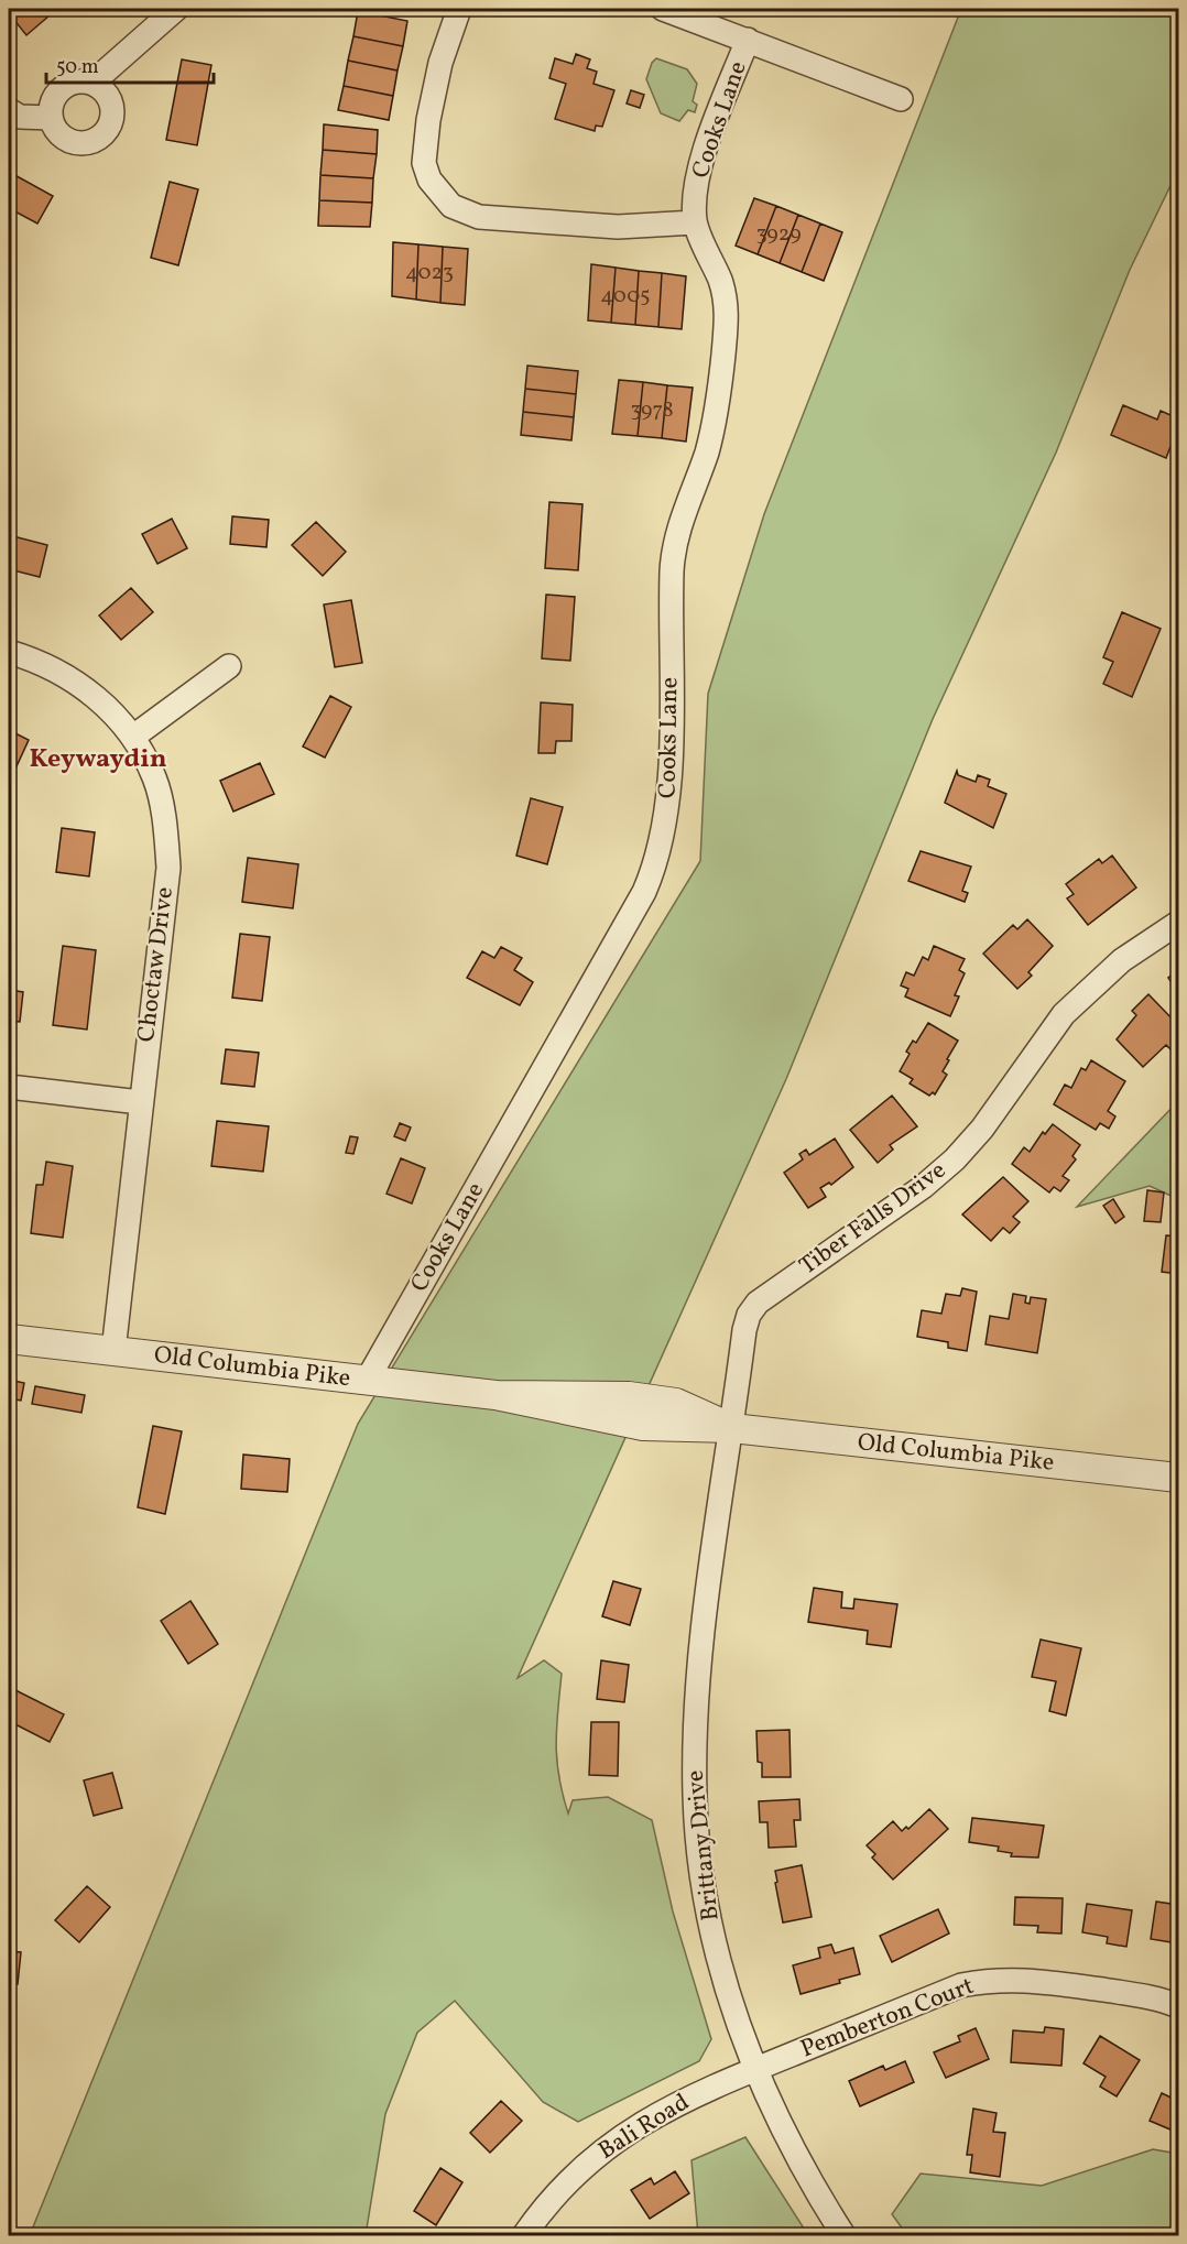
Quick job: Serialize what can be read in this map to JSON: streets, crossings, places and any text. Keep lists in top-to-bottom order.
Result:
{
  "streets": {
    "street": [
      "Cooks Lane",
      "Choctaw Drive",
      "Tiber Falls Drive",
      "Old Columbia Pike",
      "Brittany Drive",
      "Pemberton Court",
      "Bali Road"
    ]
  },
  "crossings": [
    ["Cooks Lane", "Old Columbia Pike"],
    ["Choctaw Drive", "Old Columbia Pike"],
    ["Tiber Falls Drive", "Old Columbia Pike"],
    ["Tiber Falls Drive", "Brittany Drive"],
    ["Old Columbia Pike", "Brittany Drive"],
    ["Brittany Drive", "Pemberton Court"],
    ["Brittany Drive", "Bali Road"],
    ["Pemberton Court", "Bali Road"]
  ],
  "districts": ["Keywaydin"],
  "house_numbers": [
    "3929",
    "4023",
    "4005",
    "3978"
  ],
  "scale_bar": "50 m"
}
